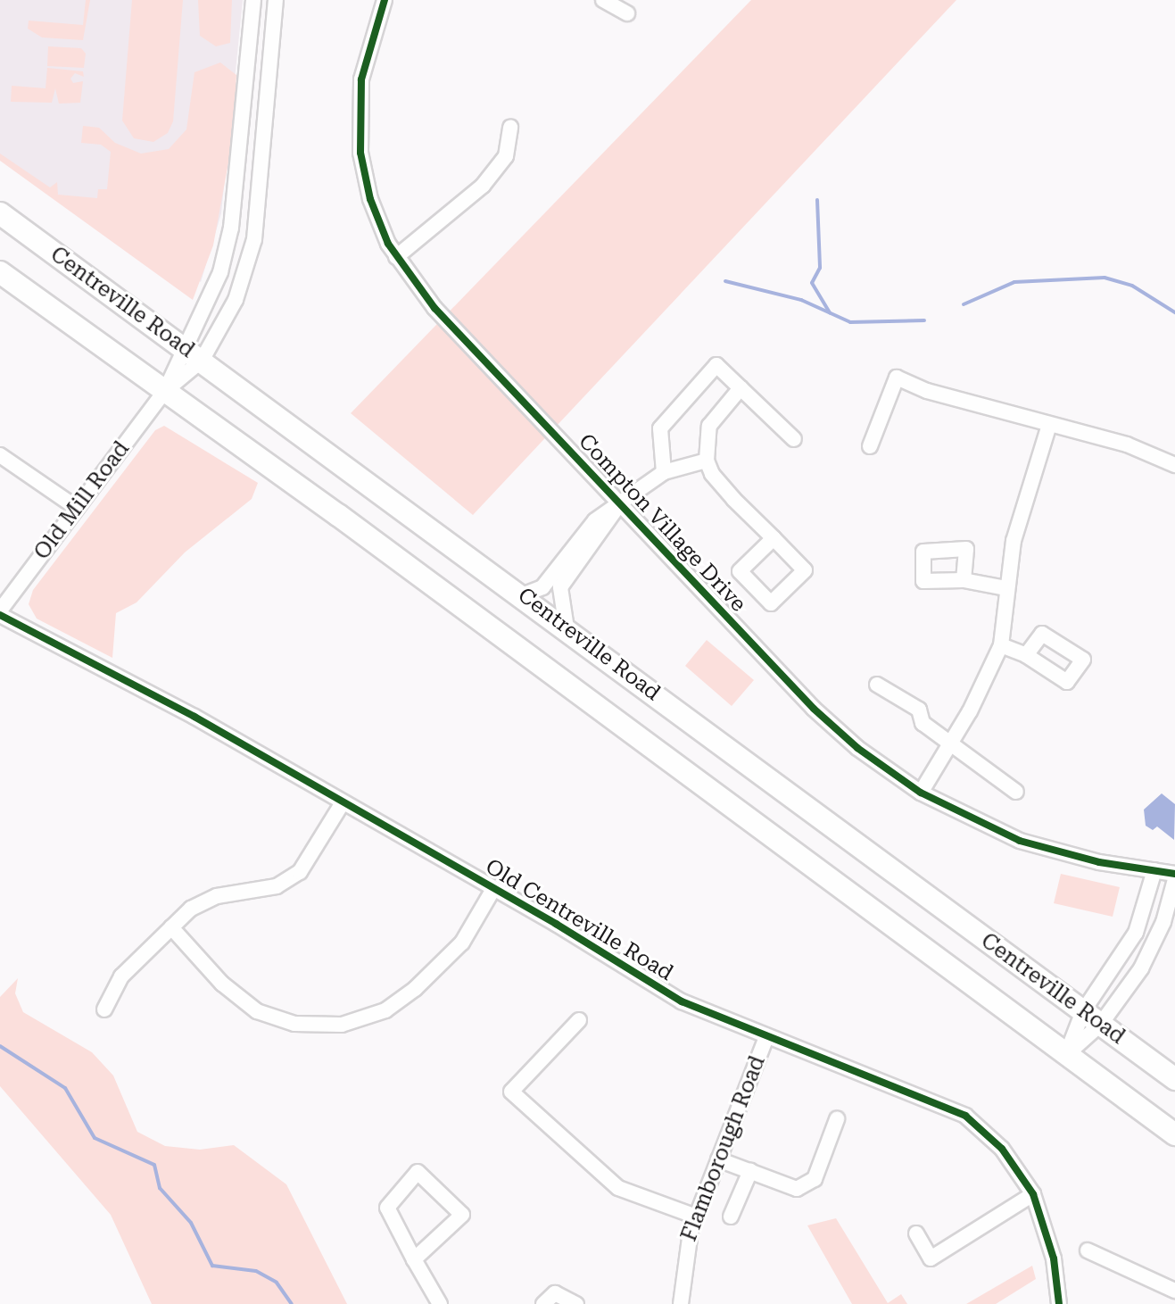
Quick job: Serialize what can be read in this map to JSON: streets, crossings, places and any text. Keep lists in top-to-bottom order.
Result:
{
  "streets": {
    "highway": ["Centreville Road"],
    "street": [
      "Old Mill Road",
      "Compton Village Drive",
      "Old Centreville Road",
      "Flamborough Road"
    ]
  },
  "crossings": [
    ["Centreville Road", "Old Mill Road"],
    ["Old Mill Road", "Old Centreville Road"],
    ["Old Centreville Road", "Flamborough Road"]
  ]
}
